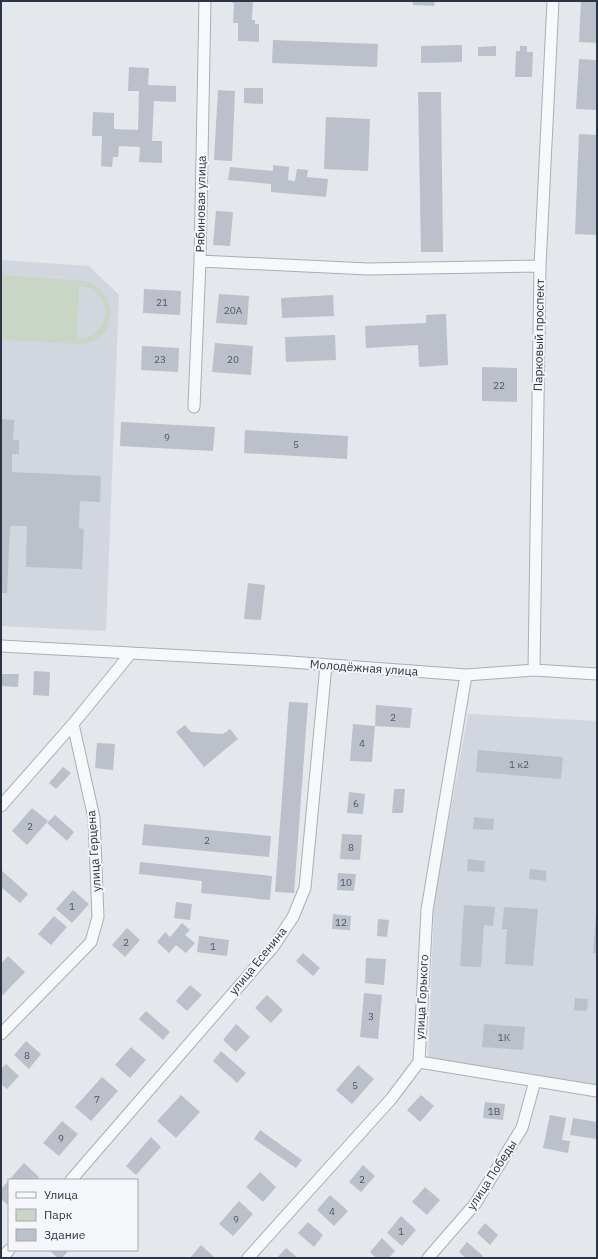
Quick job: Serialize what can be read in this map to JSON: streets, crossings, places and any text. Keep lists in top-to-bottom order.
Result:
{
  "streets": {
    "street": [
      "Рябиновая улица",
      "Парковый проспект",
      "Молодёжная улица",
      "улица Герцена",
      "улица Есенина",
      "улица Горького",
      "улица Победы"
    ]
  },
  "crossings": [
    ["Парковый проспект", "Молодёжная улица"],
    ["Молодёжная улица", "улица Есенина"],
    ["Молодёжная улица", "улица Горького"]
  ],
  "house_numbers": [
    "21",
    "20А",
    "23",
    "20",
    "22",
    "9",
    "5",
    "2",
    "4",
    "1 к2",
    "6",
    "2",
    "2",
    "8",
    "10",
    "1",
    "12",
    "2",
    "1",
    "3",
    "1К",
    "8",
    "5",
    "7",
    "1В",
    "9",
    "2",
    "4",
    "9",
    "1"
  ],
  "legend": ["Улица", "Парк", "Здание"]
}
